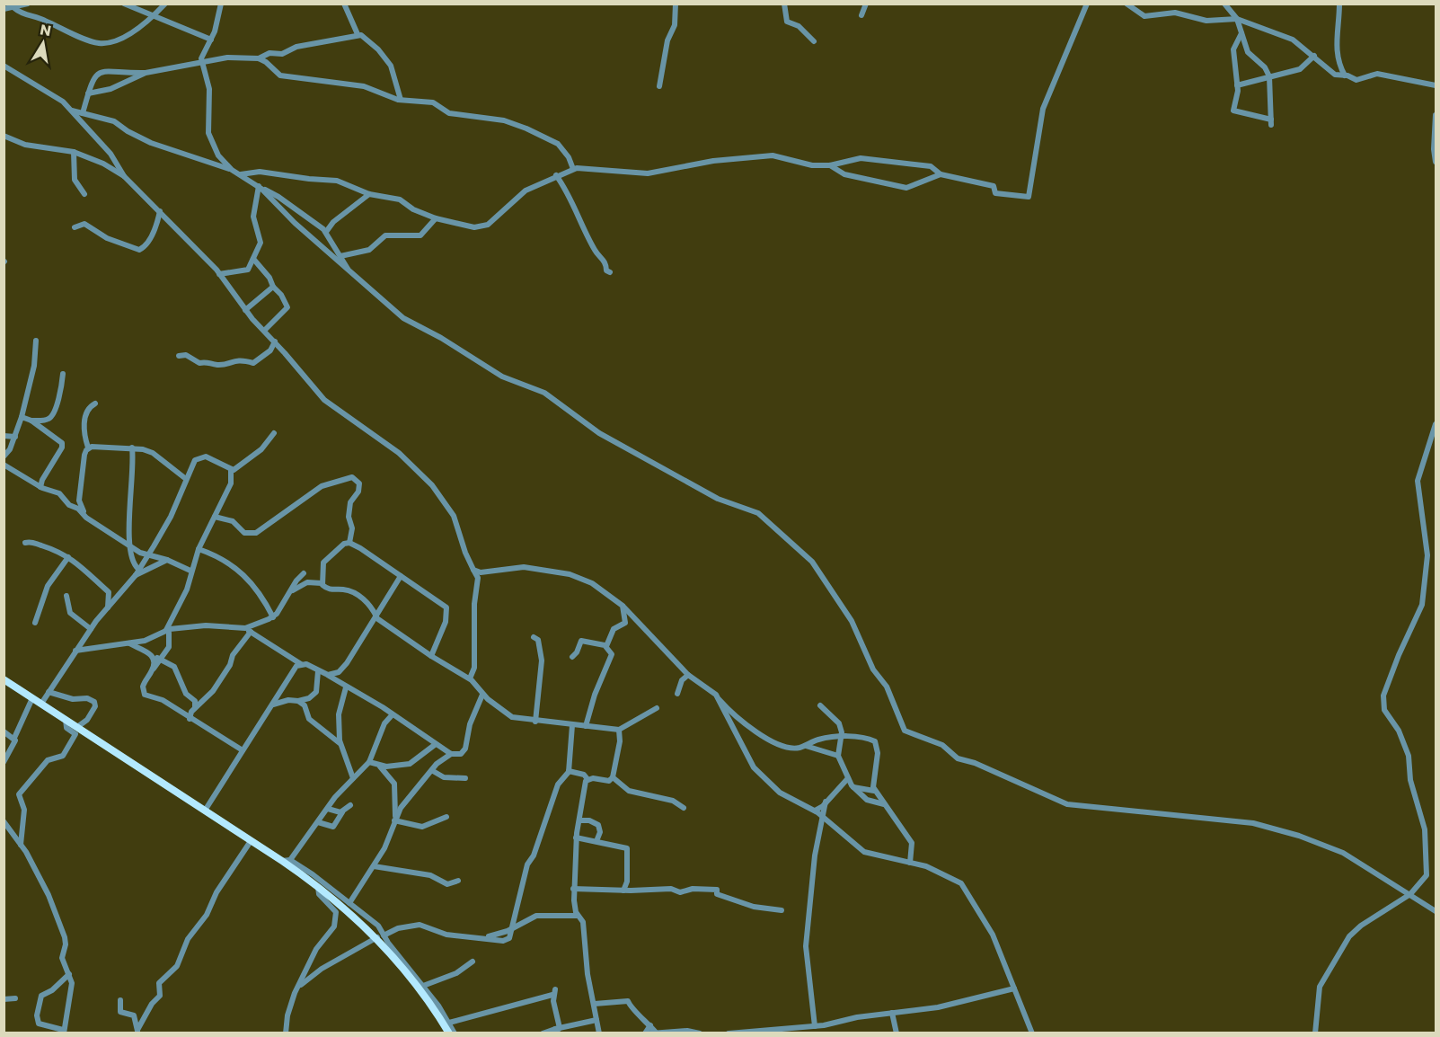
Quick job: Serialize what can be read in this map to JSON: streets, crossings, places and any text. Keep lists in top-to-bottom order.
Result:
{
  "north": "top"
}
